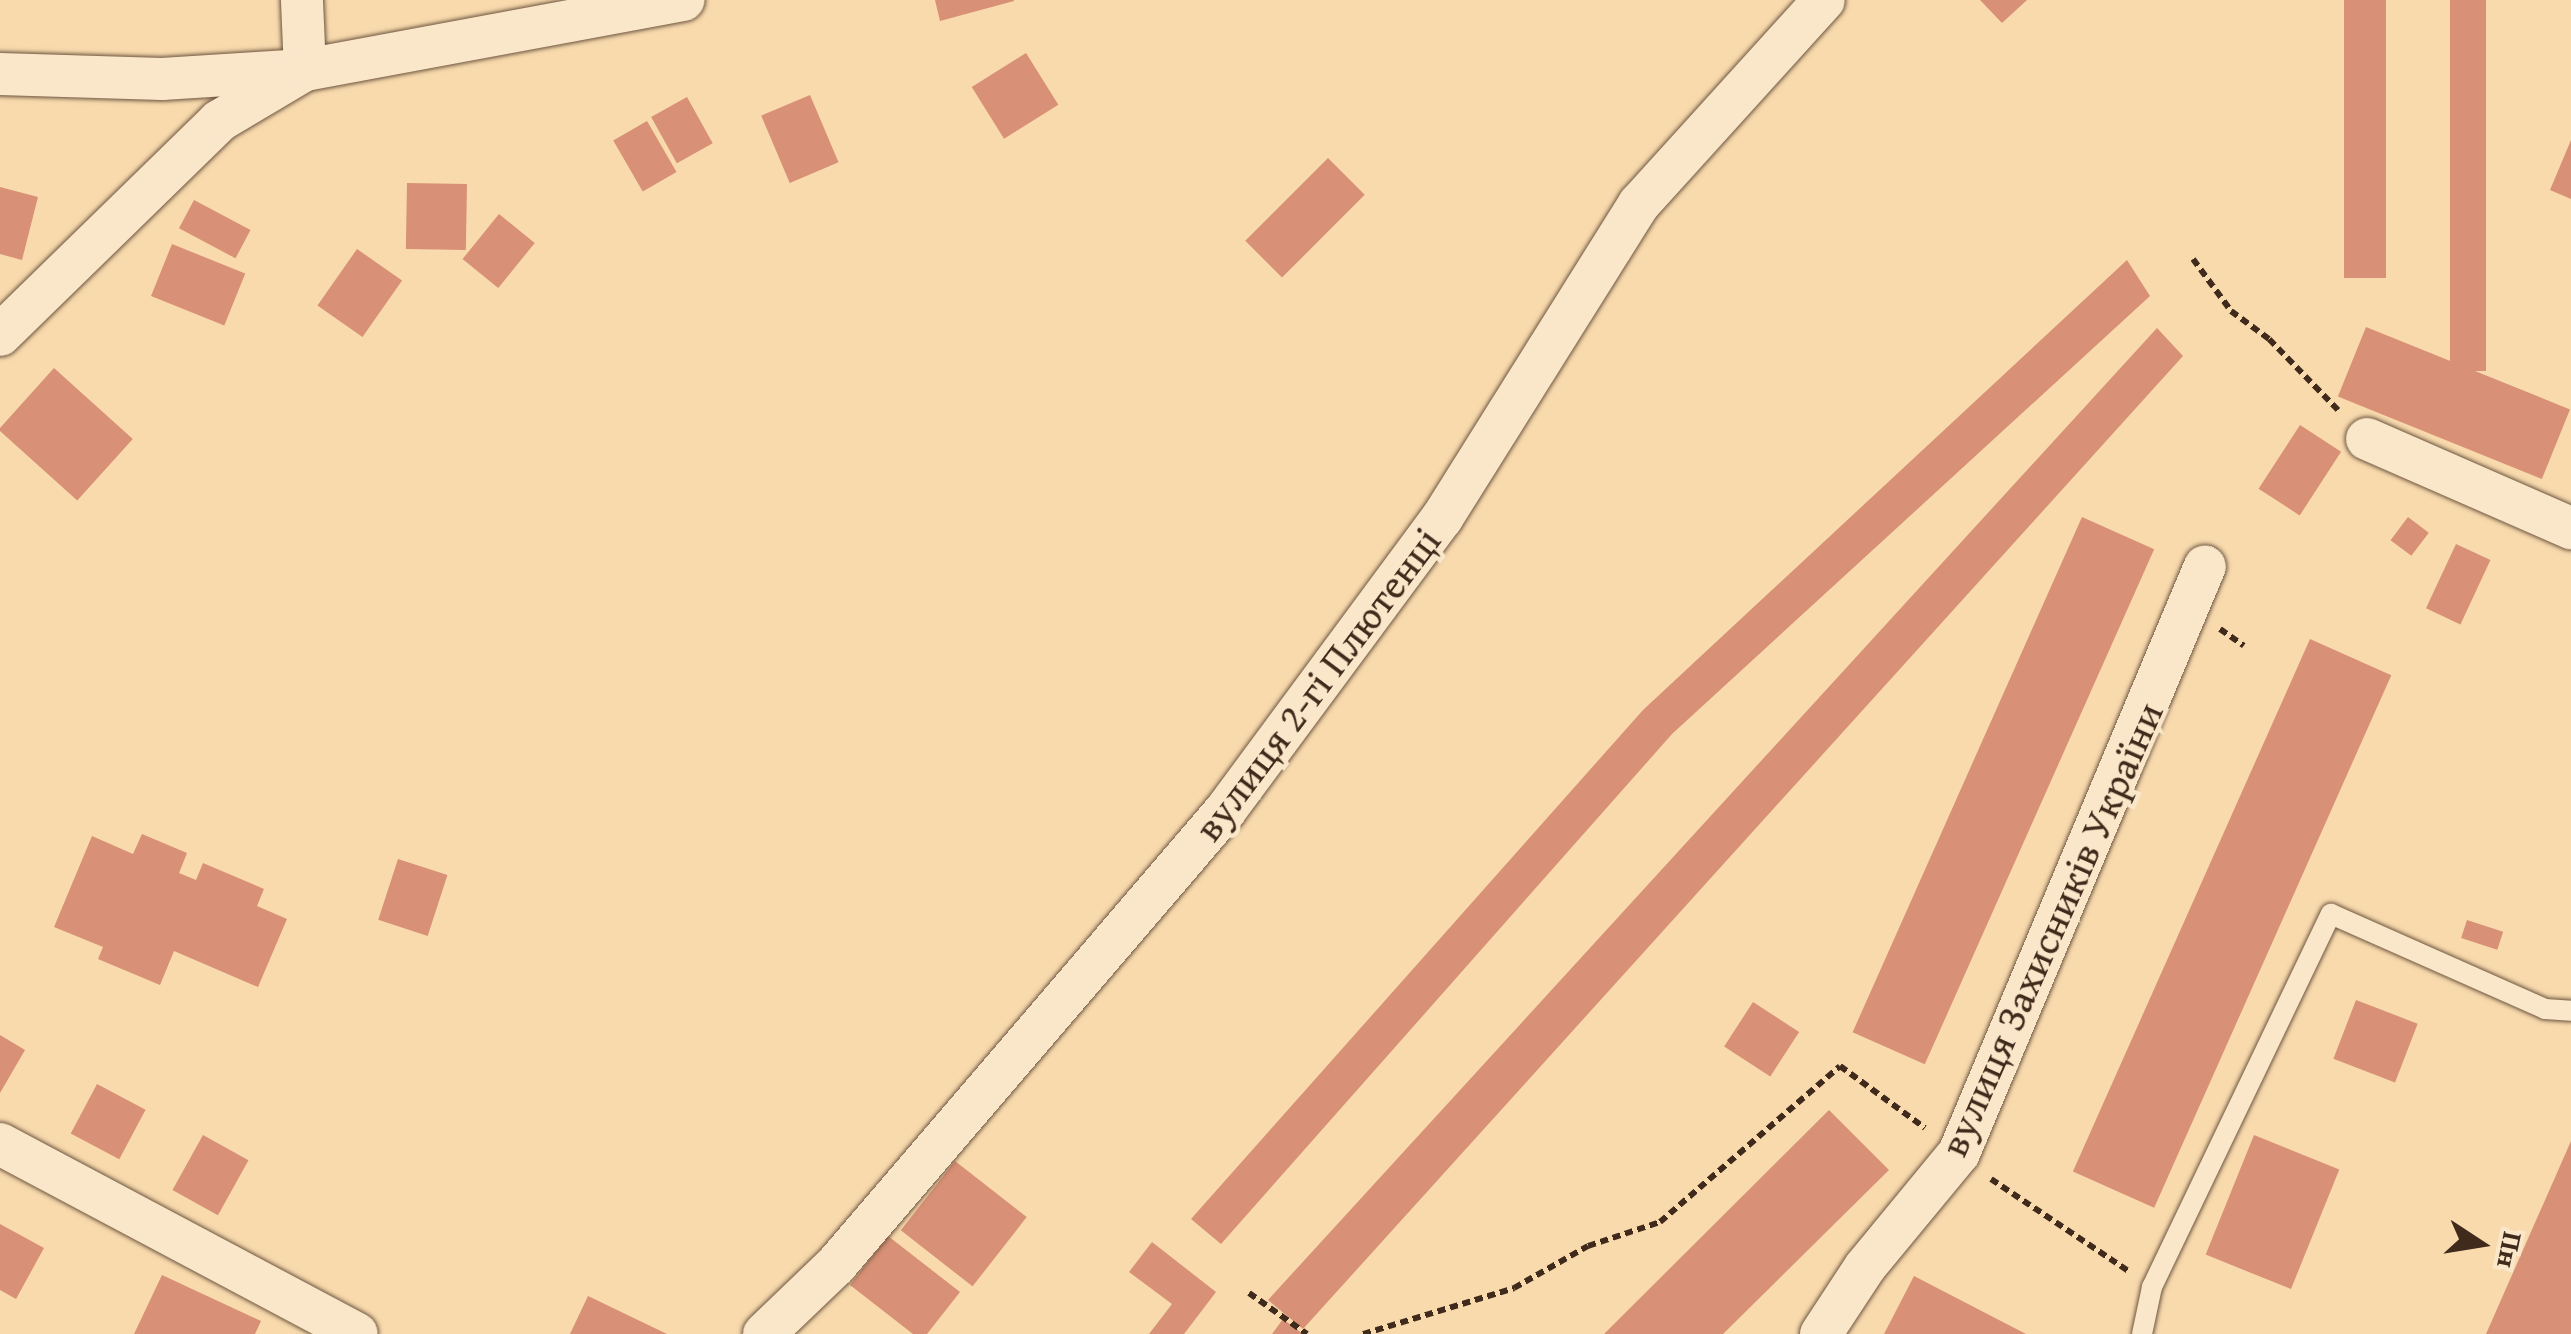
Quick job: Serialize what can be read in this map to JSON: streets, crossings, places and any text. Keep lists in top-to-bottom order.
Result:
{
  "streets": {
    "street": ["вулиця 2-гі Плютенці", "вулиця Захисників України"]
  },
  "north": "right"
}
